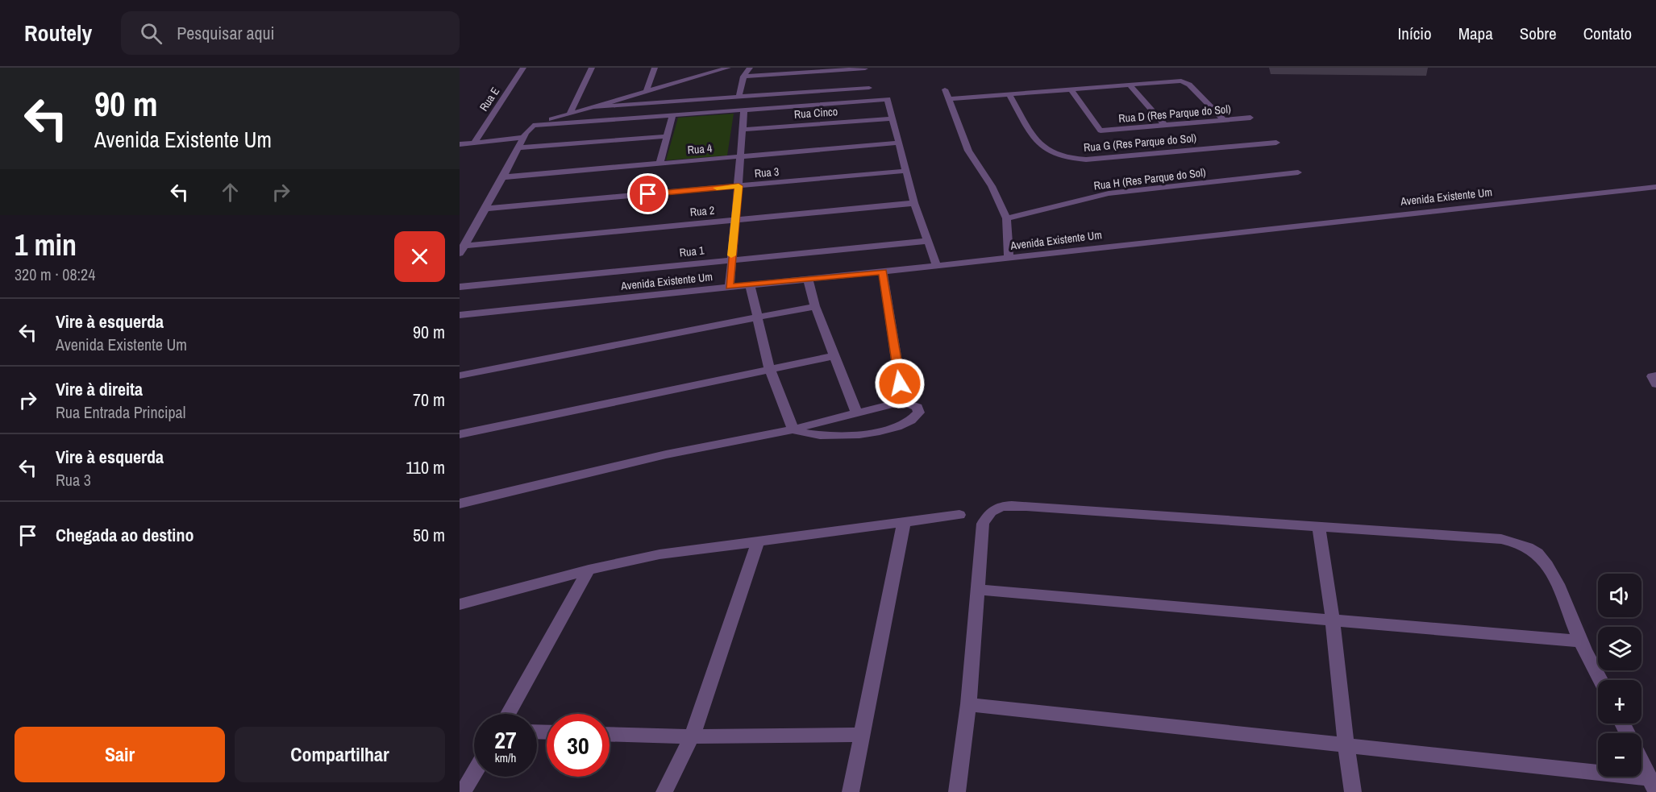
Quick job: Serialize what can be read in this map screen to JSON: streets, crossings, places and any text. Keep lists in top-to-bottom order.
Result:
{
  "streets": {
    "street": [
      "Rua E",
      "Rua Cinco",
      "Rua D (Res Parque do Sol)",
      "Rua G (Res Parque do Sol)",
      "Rua 4",
      "Rua 3",
      "Rua H (Res Parque do Sol)",
      "Avenida Existente Um",
      "Rua 2",
      "Rua 1"
    ]
  },
  "page": {
    "header": "Routely",
    "search": "Pesquisar aqui",
    "nav": [
      "Início",
      "Mapa",
      "Sobre",
      "Contato"
    ],
    "turn": ["90 m", "Avenida Existente Um"],
    "heading": ["1 min", "320 m · 08:24"],
    "list": [
      {
        "name": "Vire à esquerda",
        "note": "Avenida Existente Um",
        "value": "90 m"
      },
      {
        "name": "Vire à direita",
        "note": "Rua Entrada Principal",
        "value": "70 m"
      },
      {
        "name": "Vire à esquerda",
        "note": "Rua 3",
        "value": "110 m"
      },
      {
        "name": "Chegada ao destino",
        "value": "50 m"
      }
    ],
    "map_buttons": ["+", "−"],
    "speed": "27 km/h",
    "limit": "30",
    "buttons": ["Sair", "Compartilhar"]
  }
}
